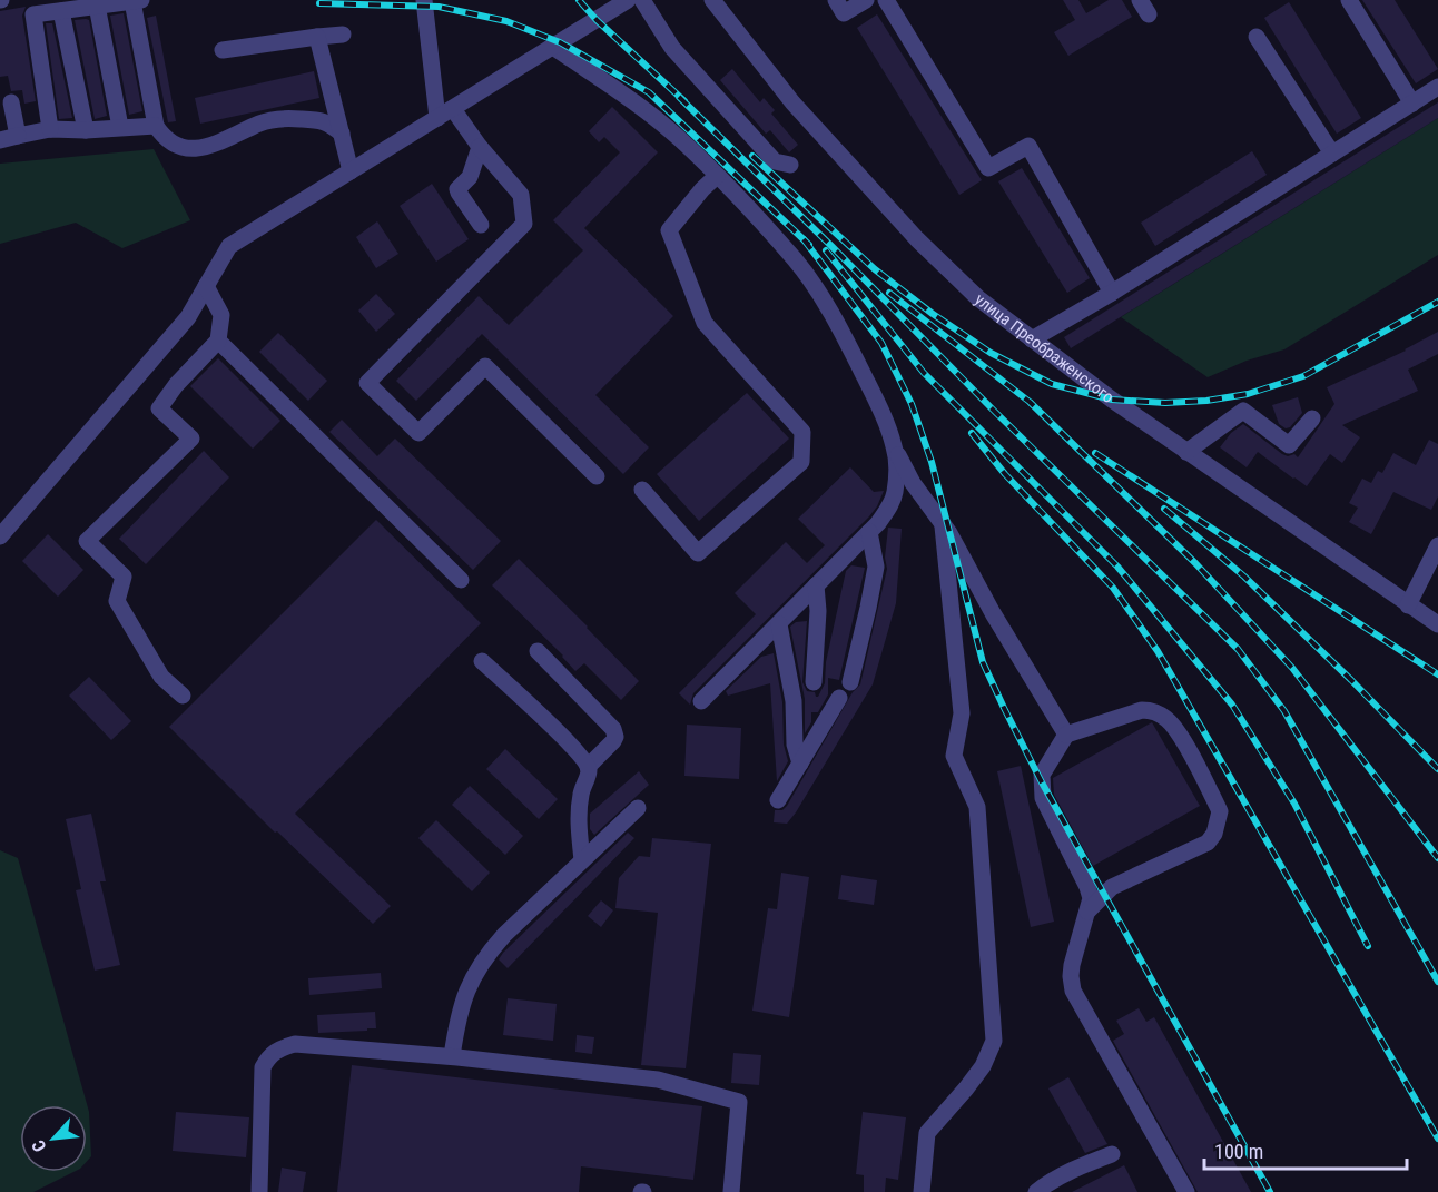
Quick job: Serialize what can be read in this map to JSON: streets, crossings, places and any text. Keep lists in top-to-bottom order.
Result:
{
  "streets": {
    "street": ["улица Преображенского"]
  },
  "scale_bar": "100 m",
  "north": "bottom left"
}
